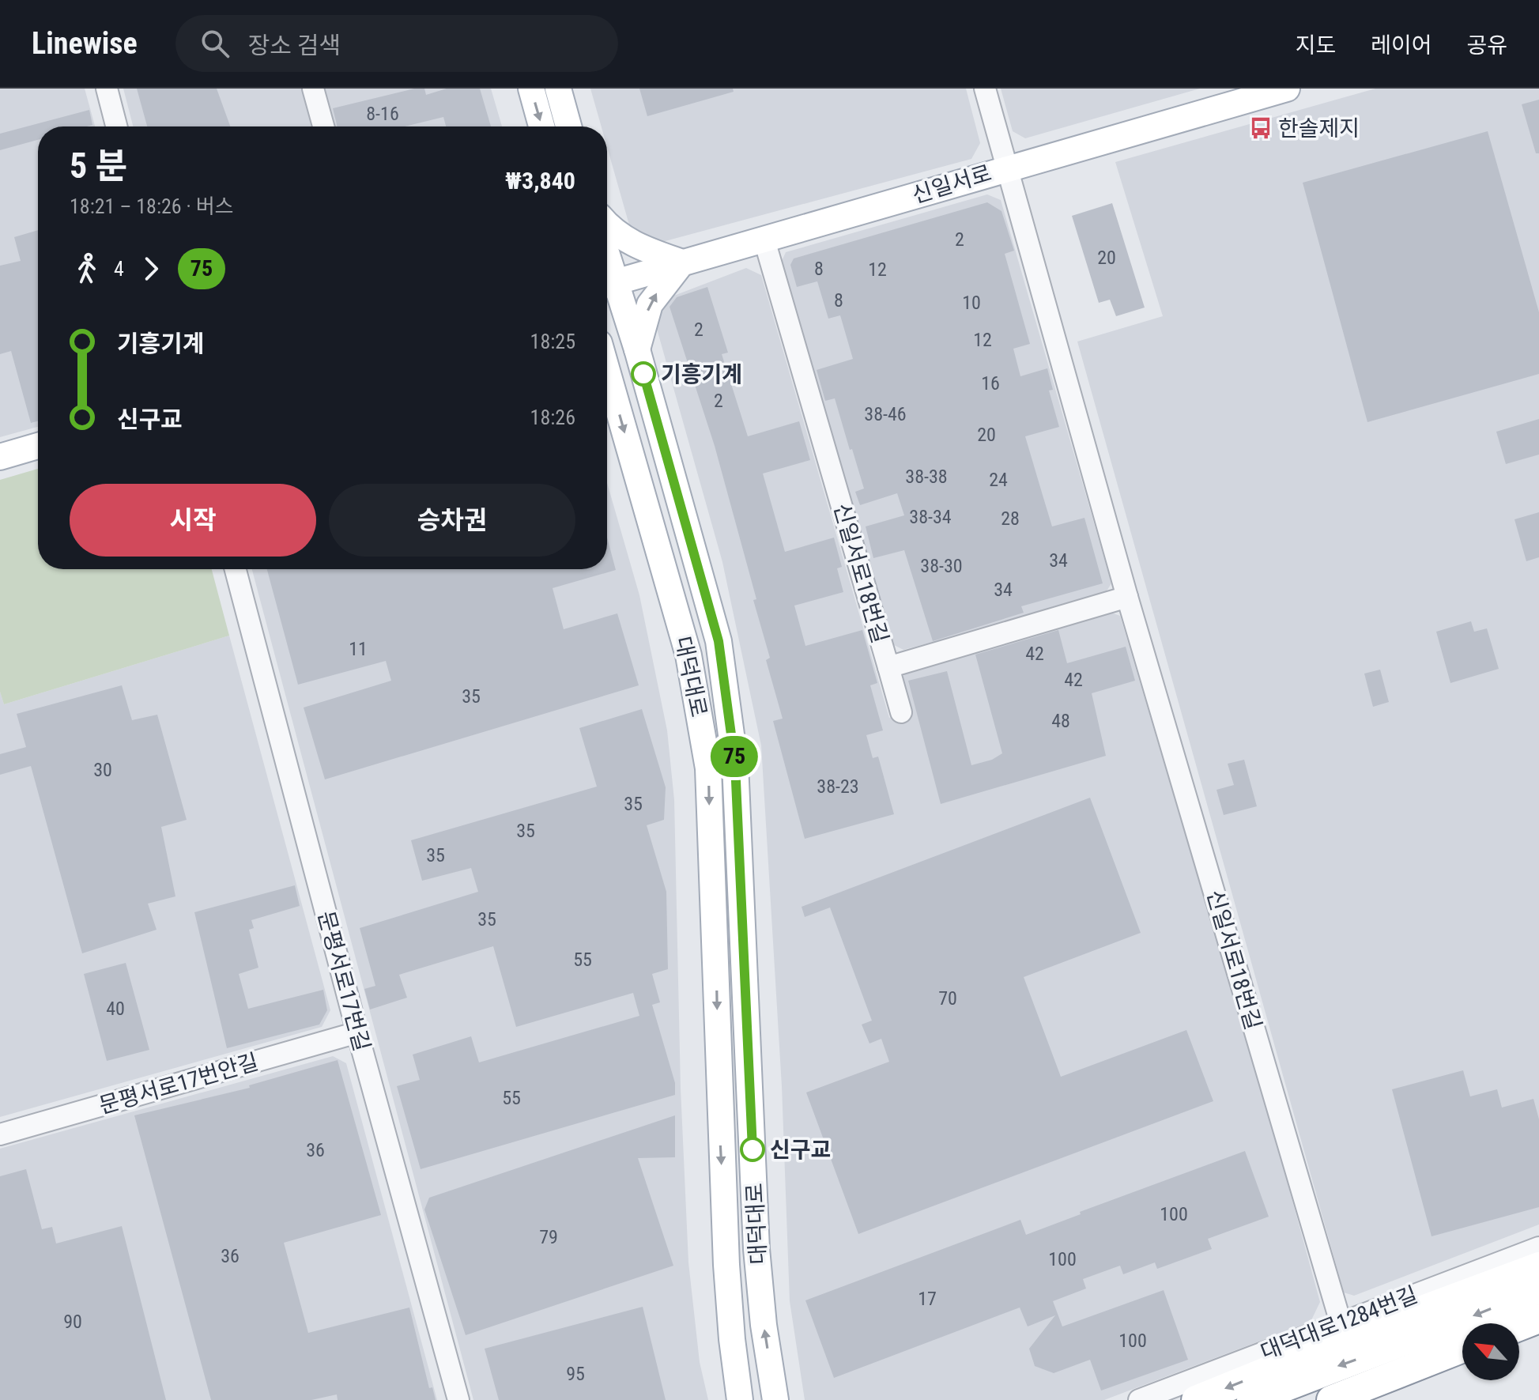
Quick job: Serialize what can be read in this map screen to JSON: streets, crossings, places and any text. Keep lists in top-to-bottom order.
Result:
{
  "streets": {
    "main road": ["신일서로", "대덕대로"],
    "street": [
      "신일서로18번길",
      "문평서로17번길",
      "문평서로17번안길",
      "대덕대로1284번길"
    ]
  },
  "crossings": [
    ["신일서로", "신일서로18번길"],
    ["신일서로", "대덕대로"],
    ["신일서로18번길", "대덕대로1284번길"],
    ["문평서로17번길", "문평서로17번안길"]
  ],
  "places": {
    "bus stop": ["한솔제지"],
    "other": ["기흥기계", "신구교"]
  },
  "lines": ["bus line 75"],
  "house_numbers": [
    "8-16",
    "2",
    "20",
    "8",
    "12",
    "8",
    "10",
    "2",
    "12",
    "16",
    "2",
    "38-46",
    "20",
    "38-38",
    "24",
    "38-34",
    "28",
    "34",
    "38-30",
    "34",
    "11",
    "42",
    "42",
    "35",
    "48",
    "30",
    "38-23",
    "35",
    "35",
    "35",
    "35",
    "55",
    "70",
    "40",
    "55",
    "36",
    "100",
    "79",
    "36",
    "100",
    "17",
    "90",
    "100",
    "95"
  ],
  "north": "top left",
  "page": {
    "header": "Linewise",
    "search": "장소 검색",
    "nav": ["지도", "레이어", "공유"],
    "on_map": "75",
    "heading": ["5 분", "18:21 – 18:26 · 버스", "₩3,840"],
    "legs": ["4", "75"],
    "list": [
      {
        "name": "기흥기계",
        "value": "18:25"
      },
      {
        "name": "신구교",
        "value": "18:26"
      }
    ],
    "buttons": ["시작", "승차권"]
  }
}
